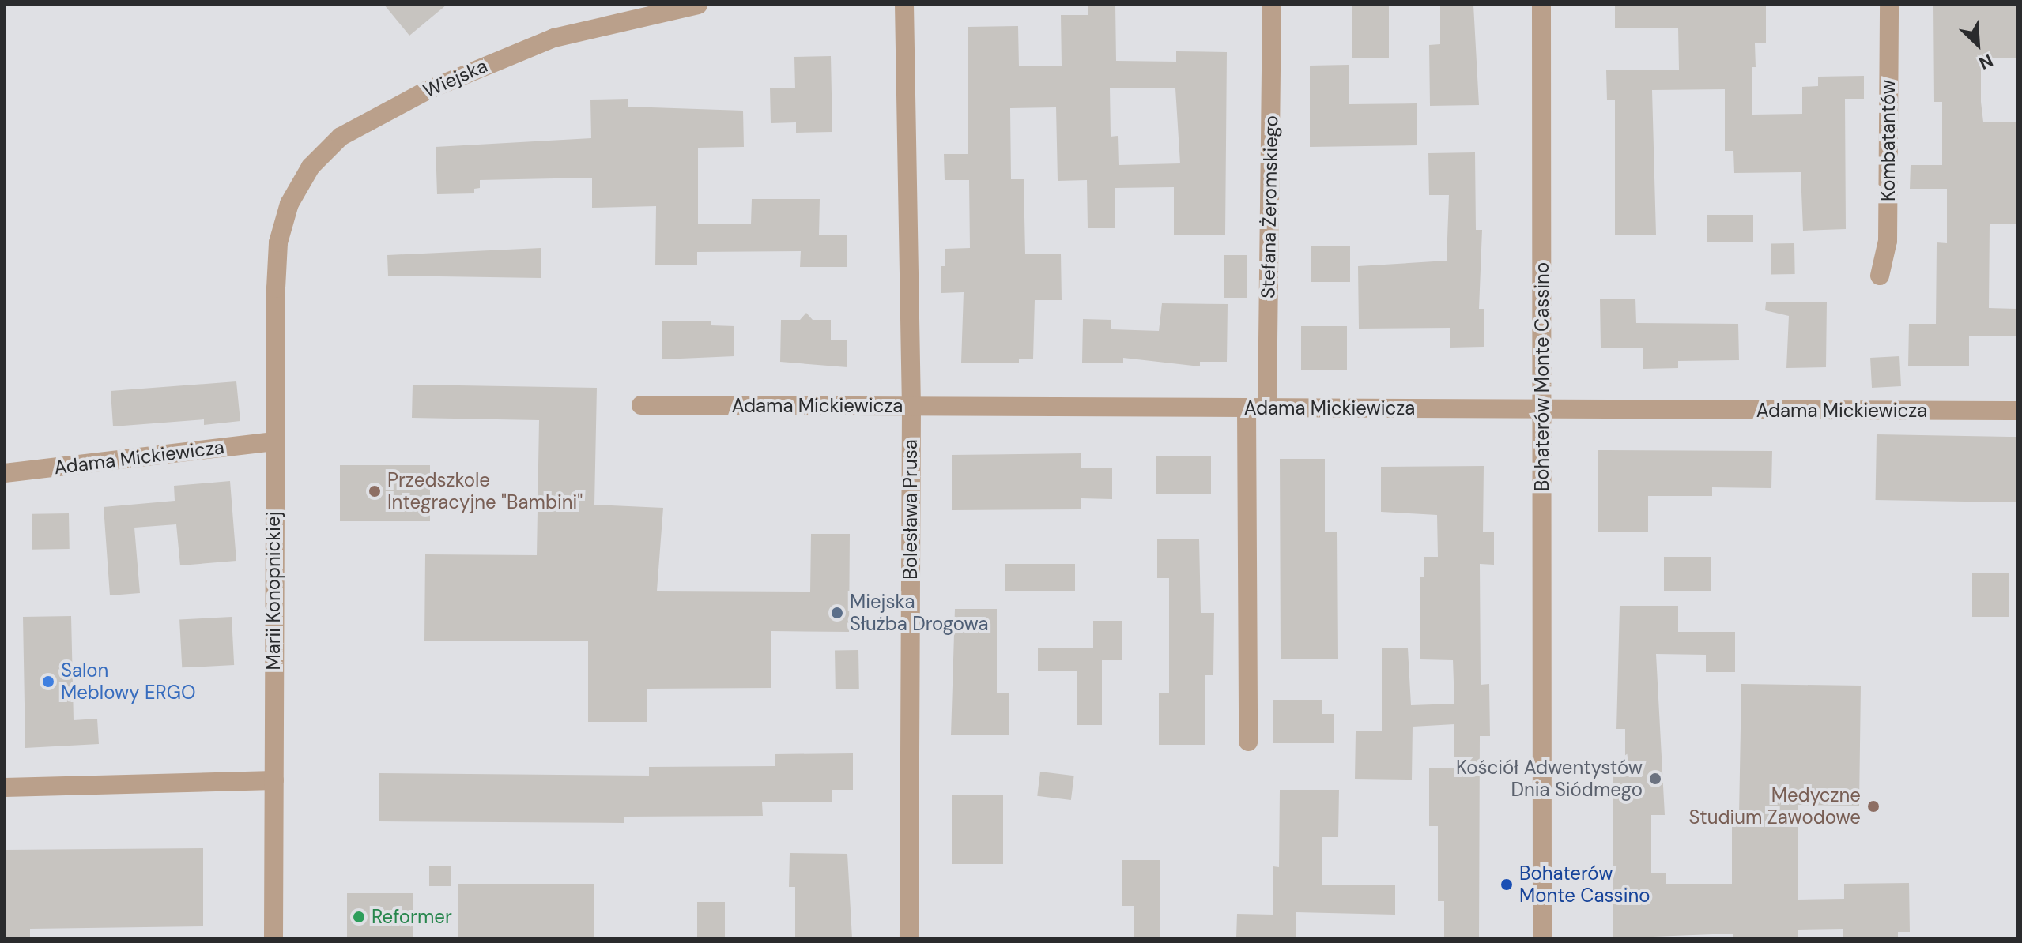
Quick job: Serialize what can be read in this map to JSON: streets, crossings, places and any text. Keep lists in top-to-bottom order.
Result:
{
  "streets": {
    "street": [
      "Wiejska",
      "Kombatantów",
      "Stefana Żeromskiego",
      "Bohaterów Monte Cassino",
      "Adama Mickiewicza",
      "Bolesława Prusa",
      "Marii Konopnickiej"
    ]
  },
  "crossings": [
    ["Wiejska", "Marii Konopnickiej"],
    ["Stefana Żeromskiego", "Adama Mickiewicza"],
    ["Bohaterów Monte Cassino", "Adama Mickiewicza"],
    ["Adama Mickiewicza", "Bolesława Prusa"],
    ["Adama Mickiewicza", "Marii Konopnickiej"]
  ],
  "places": [
    "Przedszkole Integracyjne \"Bambini\"",
    "Miejska Służba Drogowa",
    "Salon Meblowy ERGO",
    "Kościół Adwentystów Dnia Siódmego",
    "Medyczne Studium Zawodowe",
    "Bohaterów Monte Cassino",
    "Reformer"
  ],
  "north": "bottom right"
}
